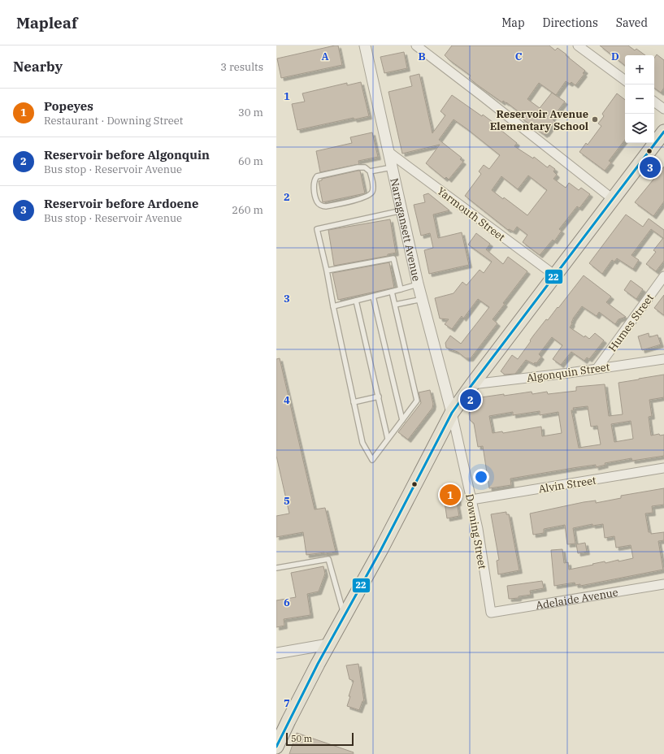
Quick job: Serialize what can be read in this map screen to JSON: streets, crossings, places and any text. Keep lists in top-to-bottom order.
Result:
{
  "streets": {
    "street": [
      "Yarmouth Street",
      "Narragansett Avenue",
      "Humes Street",
      "Algonquin Street",
      "Alvin Street",
      "Downing Street",
      "Adelaide Avenue"
    ]
  },
  "crossings": [
    ["Yarmouth Street", "Narragansett Avenue"],
    ["Narragansett Avenue", "Downing Street"],
    ["Humes Street", "Algonquin Street"],
    ["Alvin Street", "Downing Street"],
    ["Downing Street", "Adelaide Avenue"]
  ],
  "places": ["Reservoir Avenue Elementary School"],
  "lines": ["transit line 22"],
  "scale_bar": "50 m",
  "page": {
    "header": "Mapleaf",
    "nav": ["Map", "Directions", "Saved"],
    "heading": ["Nearby", "3 results"],
    "map_buttons": ["+", "−"],
    "list": [
      {
        "mark": "1",
        "name": "Popeyes",
        "note": "Restaurant · Downing Street",
        "value": "30 m"
      },
      {
        "mark": "2",
        "name": "Reservoir before Algonquin",
        "note": "Bus stop · Reservoir Avenue",
        "value": "60 m"
      },
      {
        "mark": "3",
        "name": "Reservoir before Ardoene",
        "note": "Bus stop · Reservoir Avenue",
        "value": "260 m"
      }
    ],
    "pins": ["3", "2", "1"],
    "scale": "50 m"
  },
  "grid": {
    "columns": [
      "A",
      "B",
      "C",
      "D"
    ],
    "rows": [
      "1",
      "2",
      "3",
      "4",
      "5",
      "6",
      "7"
    ]
  }
}
